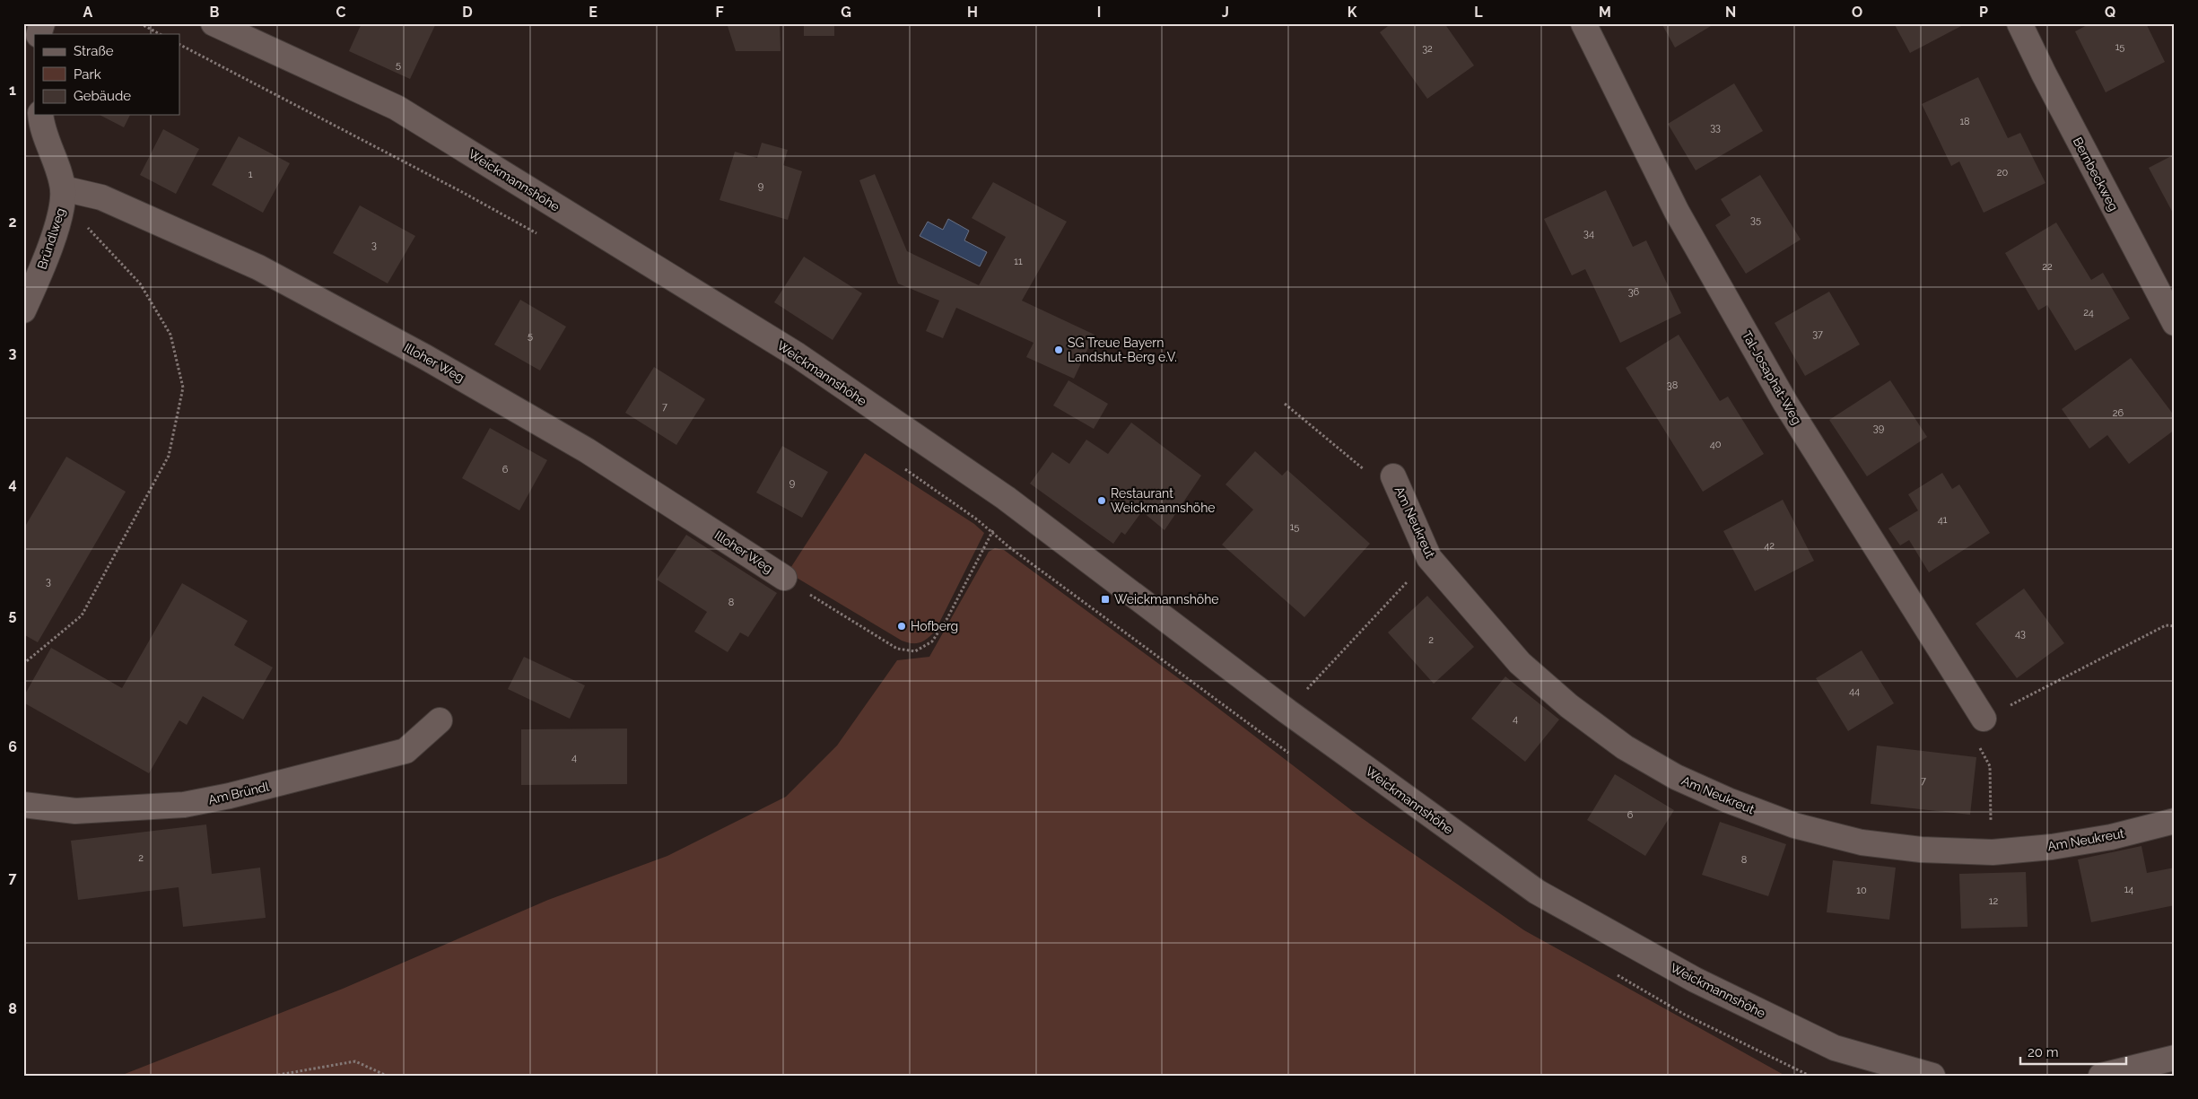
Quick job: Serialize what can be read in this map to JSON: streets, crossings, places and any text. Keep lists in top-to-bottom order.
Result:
{
  "streets": {
    "street": [
      "Bernbeckweg",
      "Weickmannshöhe",
      "Bründlweg",
      "Illoher Weg",
      "Tal-Josaphat-Weg",
      "Am Neukreut",
      "Am Bründl"
    ]
  },
  "crossings": [
    ["Bründlweg", "Illoher Weg"]
  ],
  "places": {
    "other": ["SG Treue Bayern Landshut-Berg e.V.", "Restaurant Weickmannshöhe", "Hofberg"],
    "transit": ["Weickmannshöhe"]
  },
  "house_numbers": [
    "15",
    "32",
    "5",
    "18",
    "33",
    "20",
    "1",
    "9",
    "35",
    "34",
    "3",
    "11",
    "22",
    "36",
    "24",
    "37",
    "5",
    "38",
    "7",
    "26",
    "39",
    "40",
    "6",
    "9",
    "41",
    "15",
    "42",
    "3",
    "8",
    "43",
    "2",
    "44",
    "4",
    "4",
    "7",
    "6",
    "2",
    "8",
    "14",
    "10",
    "12"
  ],
  "legend": ["Straße", "Park", "Gebäude"],
  "scale_bar": "20 m",
  "grid": {
    "columns": [
      "A",
      "B",
      "C",
      "D",
      "E",
      "F",
      "G",
      "H",
      "I",
      "J",
      "K",
      "L",
      "M",
      "N",
      "O",
      "P",
      "Q"
    ],
    "rows": [
      "1",
      "2",
      "3",
      "4",
      "5",
      "6",
      "7",
      "8"
    ]
  }
}
